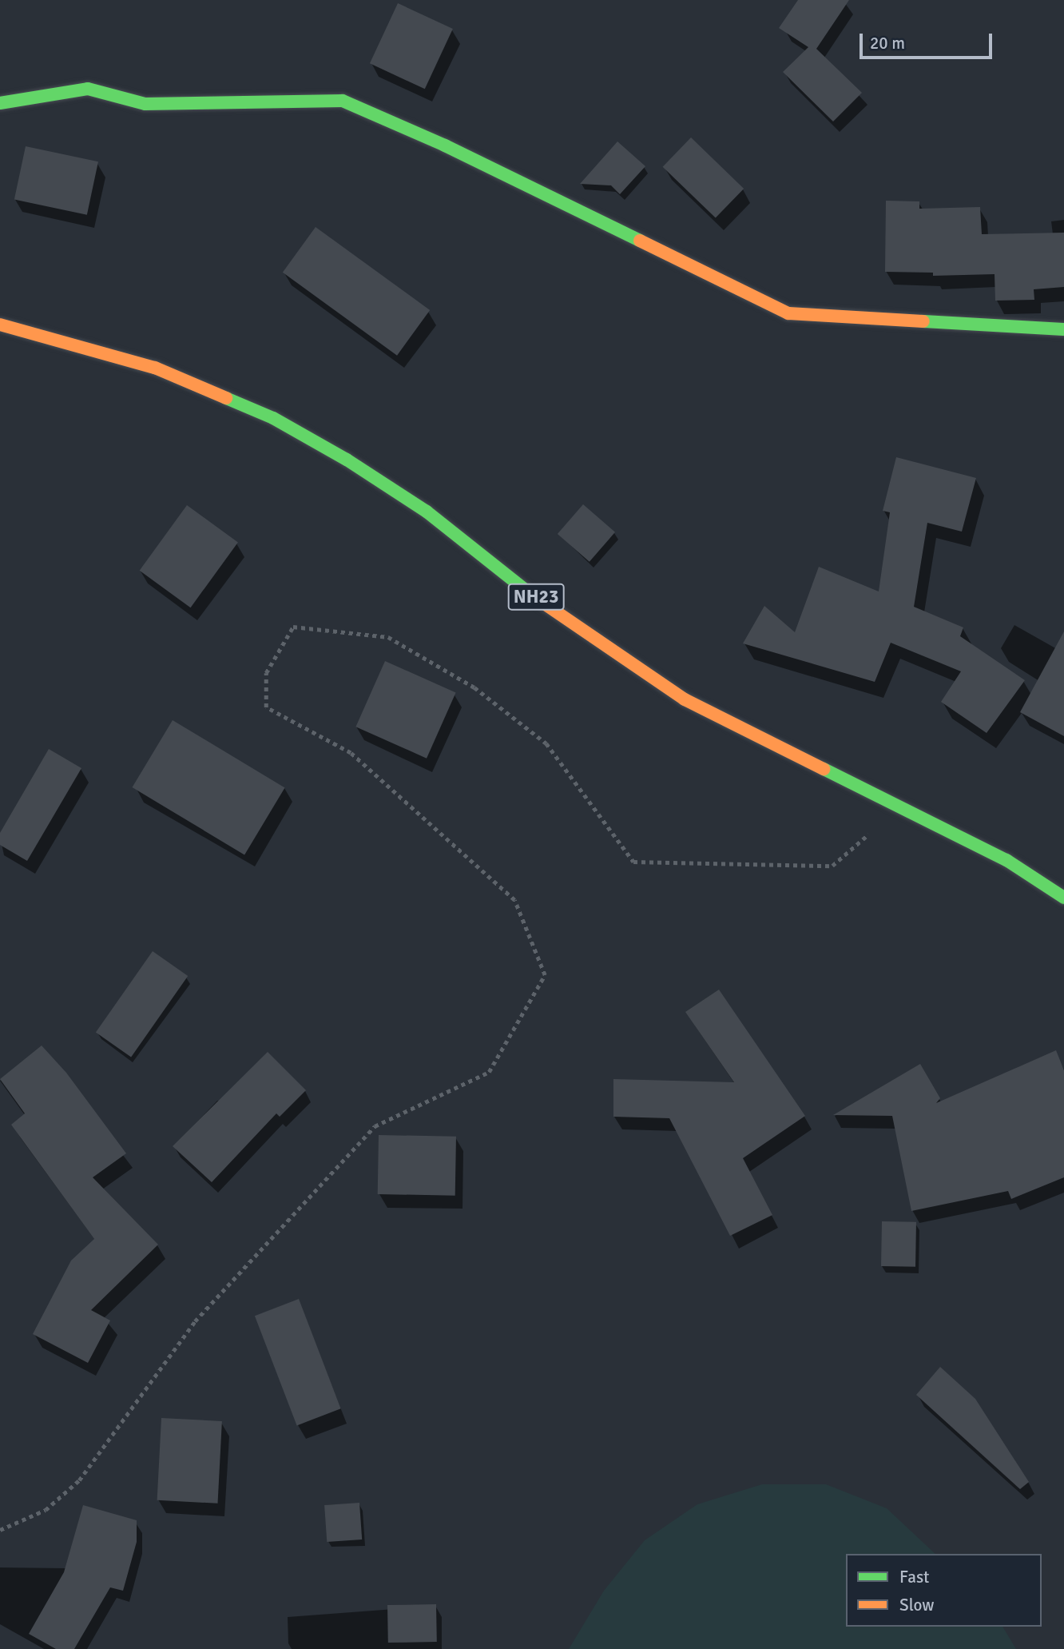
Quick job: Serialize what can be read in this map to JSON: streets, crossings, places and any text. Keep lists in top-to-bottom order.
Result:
{
  "streets": {
    "main road": ["NH23"]
  },
  "legend": ["Fast", "Slow"],
  "scale_bar": "20 m"
}
